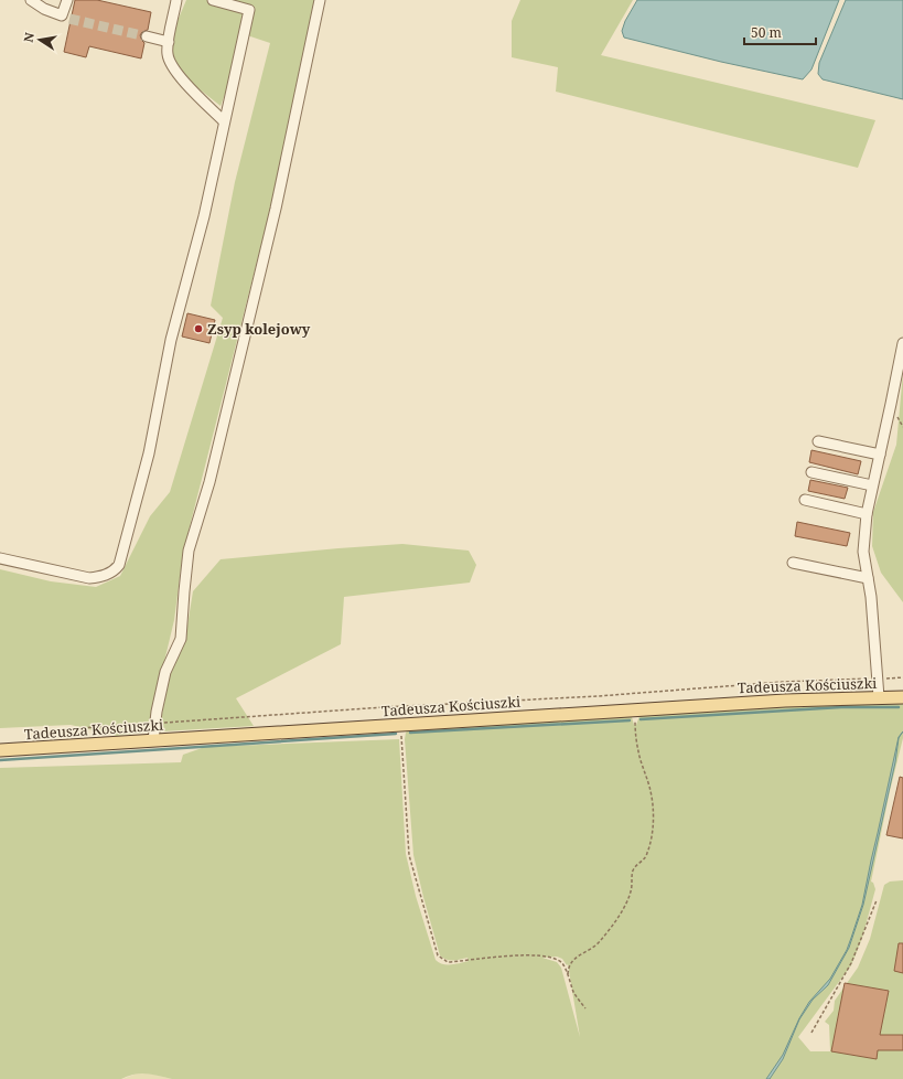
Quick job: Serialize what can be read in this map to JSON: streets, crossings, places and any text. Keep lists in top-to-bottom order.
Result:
{
  "streets": {
    "main road": ["Tadeusza Kościuszki"]
  },
  "places": ["Zsyp kolejowy"],
  "scale_bar": "50 m",
  "north": "left"
}
